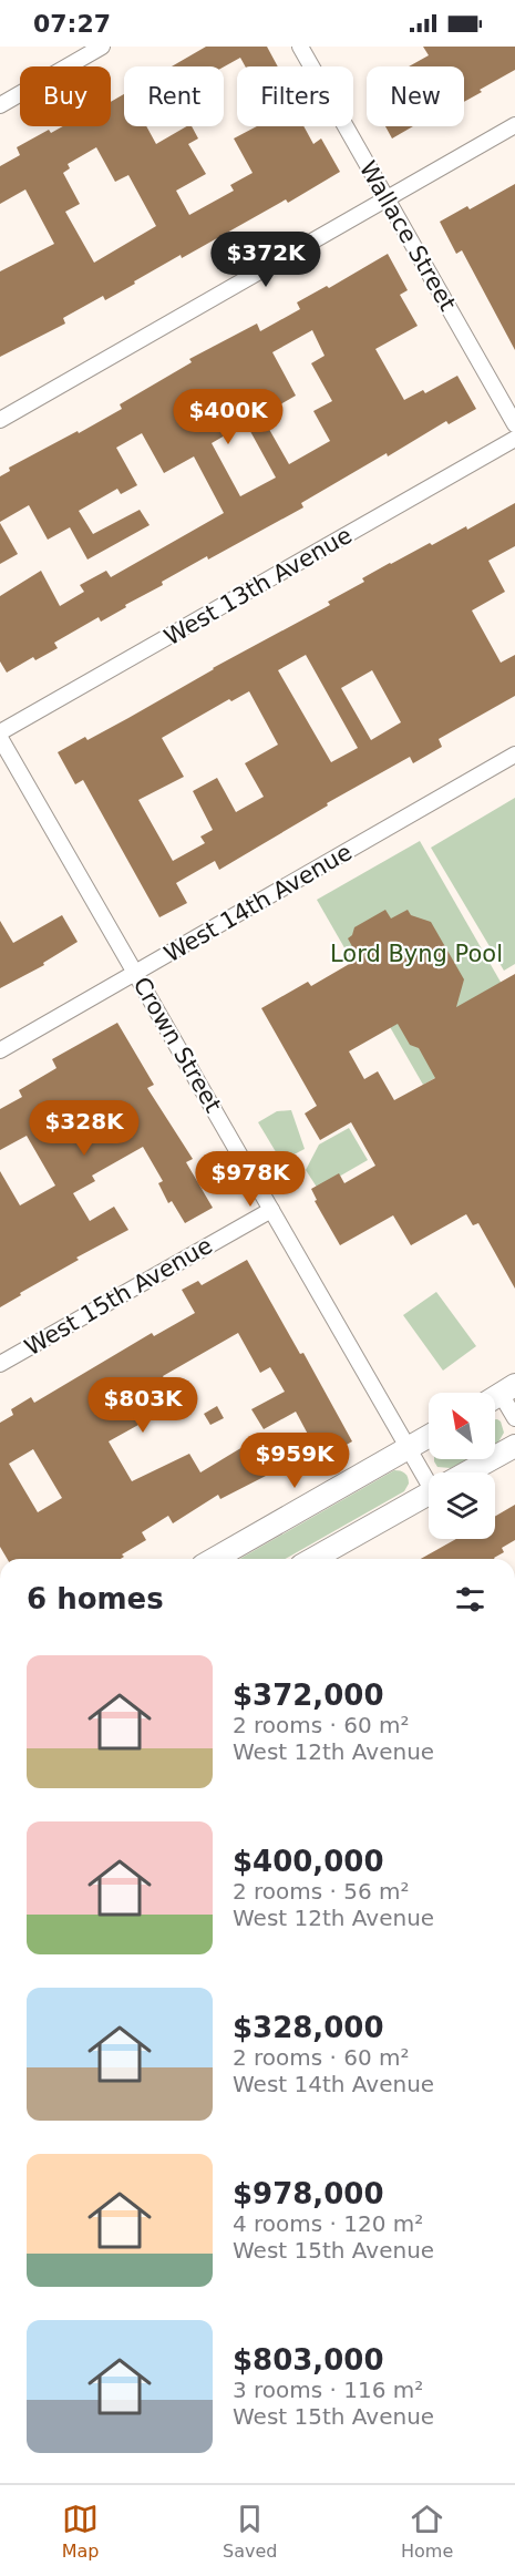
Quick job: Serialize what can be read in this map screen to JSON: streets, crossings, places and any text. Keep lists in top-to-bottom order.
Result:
{
  "streets": {
    "street": [
      "Wallace Street",
      "West 13th Avenue",
      "West 14th Avenue",
      "Crown Street",
      "West 15th Avenue"
    ]
  },
  "crossings": [
    ["West 14th Avenue", "Crown Street"],
    ["Crown Street", "West 15th Avenue"]
  ],
  "parks": ["Lord Byng Pool"],
  "north": "top left",
  "page": {
    "status": "07:27",
    "chip": [
      "Buy",
      "Rent",
      "Filters",
      "New"
    ],
    "price": [
      "$372K",
      "$400K",
      "$328K",
      "$978K",
      "$803K",
      "$959K"
    ],
    "heading": "6 homes",
    "list": [
      {
        "name": "$372,000",
        "note": "2 rooms · 60 m² · West 12th Avenue"
      },
      {
        "name": "$400,000",
        "note": "2 rooms · 56 m² · West 12th Avenue"
      },
      {
        "name": "$328,000",
        "note": "2 rooms · 60 m² · West 14th Avenue"
      },
      {
        "name": "$978,000",
        "note": "4 rooms · 120 m² · West 15th Avenue"
      },
      {
        "name": "$803,000",
        "note": "3 rooms · 116 m² · West 15th Avenue"
      }
    ],
    "tabs": ["Map", "Saved", "Home"]
  }
}
